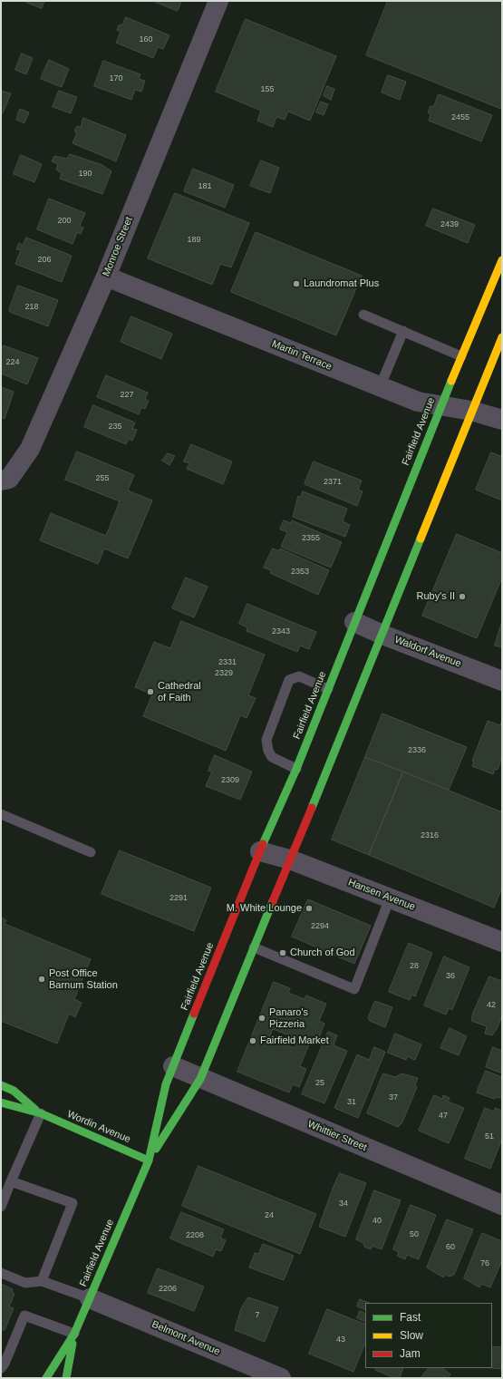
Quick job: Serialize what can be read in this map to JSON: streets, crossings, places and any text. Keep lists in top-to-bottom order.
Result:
{
  "streets": {
    "main road": ["Fairfield Avenue", "Wordin Avenue"],
    "street": [
      "Monroe Street",
      "Martin Terrace",
      "Waldorf Avenue",
      "Hansen Avenue",
      "Whittier Street",
      "Belmont Avenue"
    ]
  },
  "crossings": [
    ["Monroe Street", "Martin Terrace"],
    ["Martin Terrace", "Fairfield Avenue"],
    ["Fairfield Avenue", "Waldorf Avenue"],
    ["Fairfield Avenue", "Hansen Avenue"],
    ["Fairfield Avenue", "Wordin Avenue"],
    ["Fairfield Avenue", "Whittier Street"],
    ["Fairfield Avenue", "Belmont Avenue"]
  ],
  "places": [
    "Laundromat Plus",
    "Ruby's II",
    "Cathedral of Faith",
    "M. White Lounge",
    "Church of God",
    "Post Office Barnum Station",
    "Panaro's Pizzeria",
    "Fairfield Market"
  ],
  "house_numbers": [
    "160",
    "170",
    "155",
    "2455",
    "190",
    "181",
    "200",
    "2439",
    "189",
    "206",
    "218",
    "224",
    "227",
    "235",
    "255",
    "2371",
    "2355",
    "2353",
    "2343",
    "2331",
    "2329",
    "2336",
    "2309",
    "2316",
    "2291",
    "2294",
    "28",
    "36",
    "42",
    "25",
    "37",
    "31",
    "47",
    "51",
    "34",
    "24",
    "40",
    "50",
    "2208",
    "60",
    "76",
    "2206",
    "7",
    "43"
  ],
  "legend": ["Fast", "Slow", "Jam"]
}
